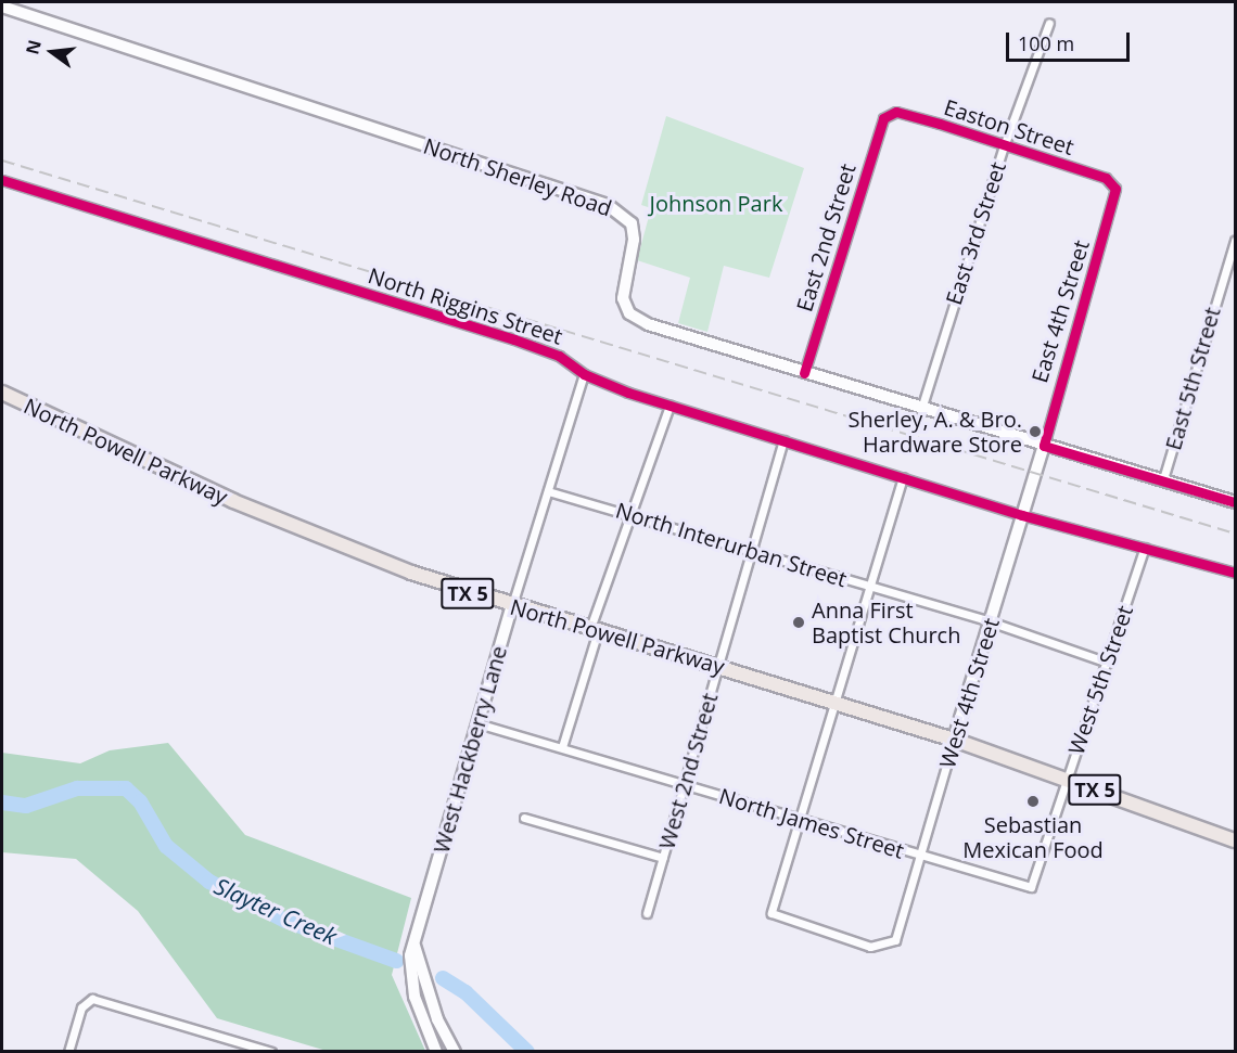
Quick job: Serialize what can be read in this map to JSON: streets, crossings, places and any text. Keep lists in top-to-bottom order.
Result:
{
  "streets": {
    "main road": [
      "North Sherley Road",
      "North Powell Parkway",
      "TX 5",
      "West 4th Street",
      "West Hackberry Lane"
    ],
    "street": [
      "Easton Street",
      "East 3rd Street",
      "East 2nd Street",
      "North Riggins Street",
      "East 4th Street",
      "East 5th Street",
      "North Interurban Street",
      "West 5th Street",
      "West 2nd Street",
      "North James Street"
    ]
  },
  "crossings": [
    ["Easton Street", "East 3rd Street"],
    ["Easton Street", "East 2nd Street"],
    ["Easton Street", "East 4th Street"],
    ["North Sherley Road", "East 3rd Street"],
    ["North Sherley Road", "East 2nd Street"],
    ["North Sherley Road", "East 4th Street"],
    ["North Sherley Road", "East 5th Street"],
    ["North Sherley Road", "West 4th Street"],
    ["North Riggins Street", "West 5th Street"],
    ["North Riggins Street", "West 4th Street"],
    ["North Riggins Street", "West Hackberry Lane"],
    ["North Riggins Street", "West 2nd Street"],
    ["East 4th Street", "West 4th Street"],
    ["North Powell Parkway", "TX 5"],
    ["North Powell Parkway", "West 4th Street"],
    ["North Powell Parkway", "West Hackberry Lane"],
    ["North Powell Parkway", "West 2nd Street"],
    ["North Interurban Street", "West 5th Street"],
    ["North Interurban Street", "West 4th Street"],
    ["North Interurban Street", "West Hackberry Lane"],
    ["North Interurban Street", "West 2nd Street"],
    ["TX 5", "West 5th Street"],
    ["TX 5", "West 4th Street"],
    ["West 5th Street", "North James Street"],
    ["West 4th Street", "North James Street"],
    ["West Hackberry Lane", "North James Street"],
    ["West 2nd Street", "North James Street"]
  ],
  "water": ["Slayter Creek"],
  "parks": ["Johnson Park"],
  "places": ["Sherley, A. & Bro. Hardware Store", "Anna First Baptist Church", "Sebastian Mexican Food"],
  "scale_bar": "100 m",
  "north": "left"
}
